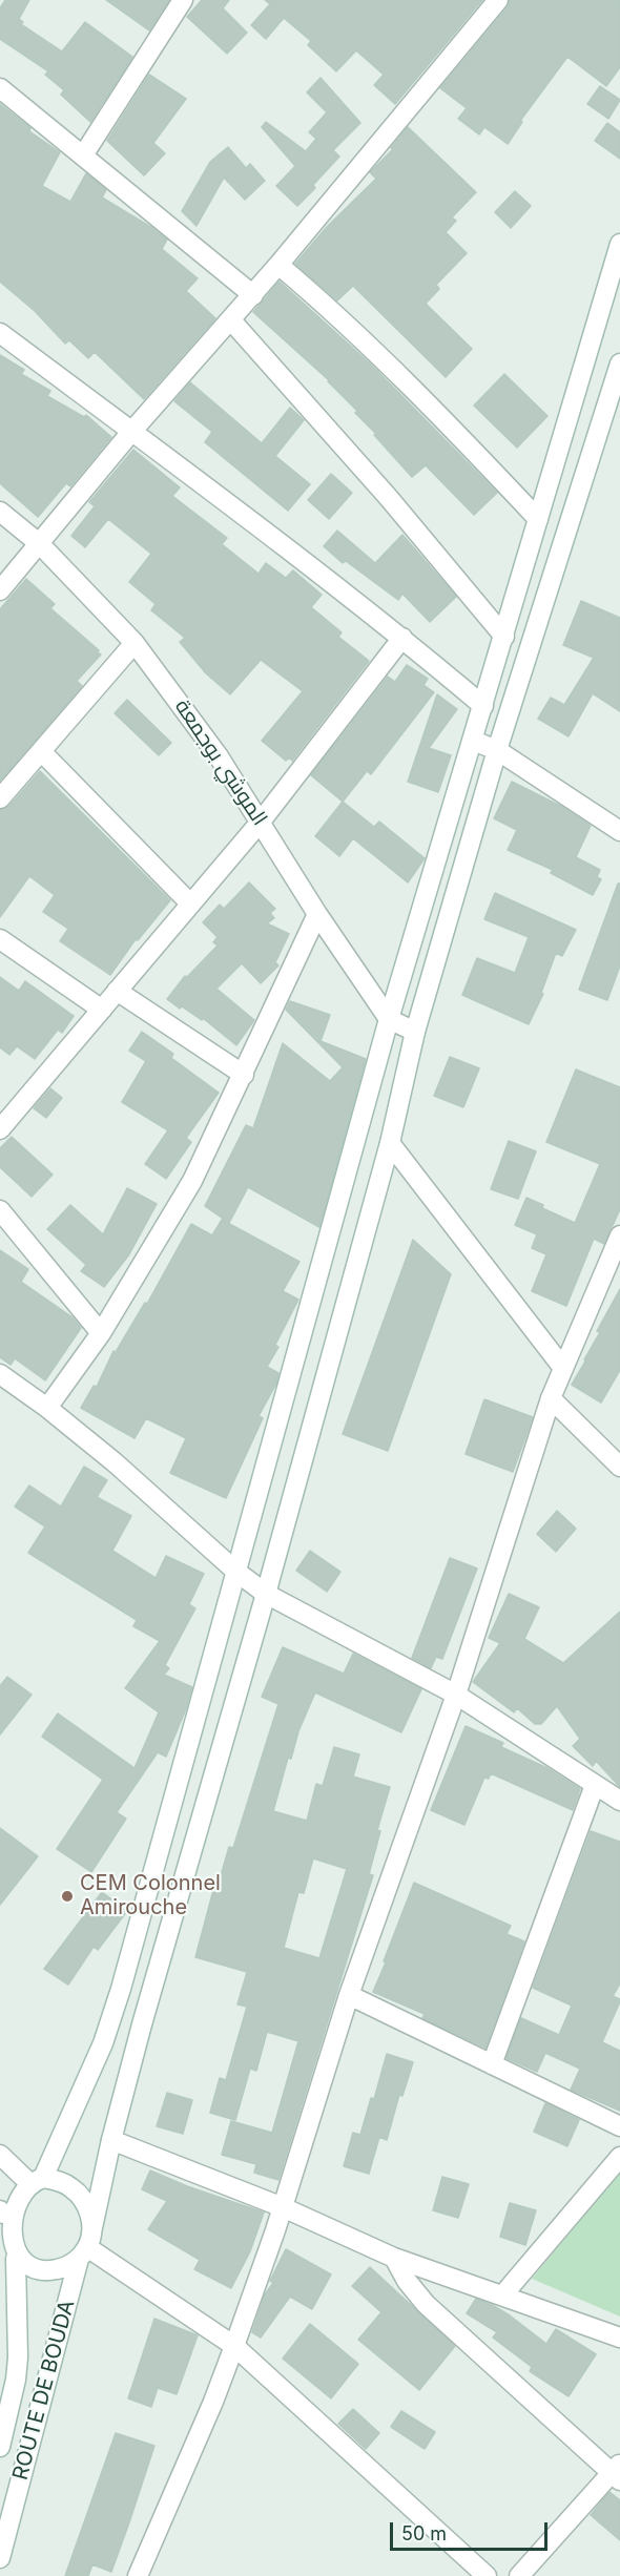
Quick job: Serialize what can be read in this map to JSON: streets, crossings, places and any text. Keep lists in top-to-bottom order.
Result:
{
  "streets": {
    "street": ["الموشي بوجمعة", "ROUTE DE BOUDA"]
  },
  "places": ["CEM Colonnel Amirouche"],
  "scale_bar": "50 m"
}
